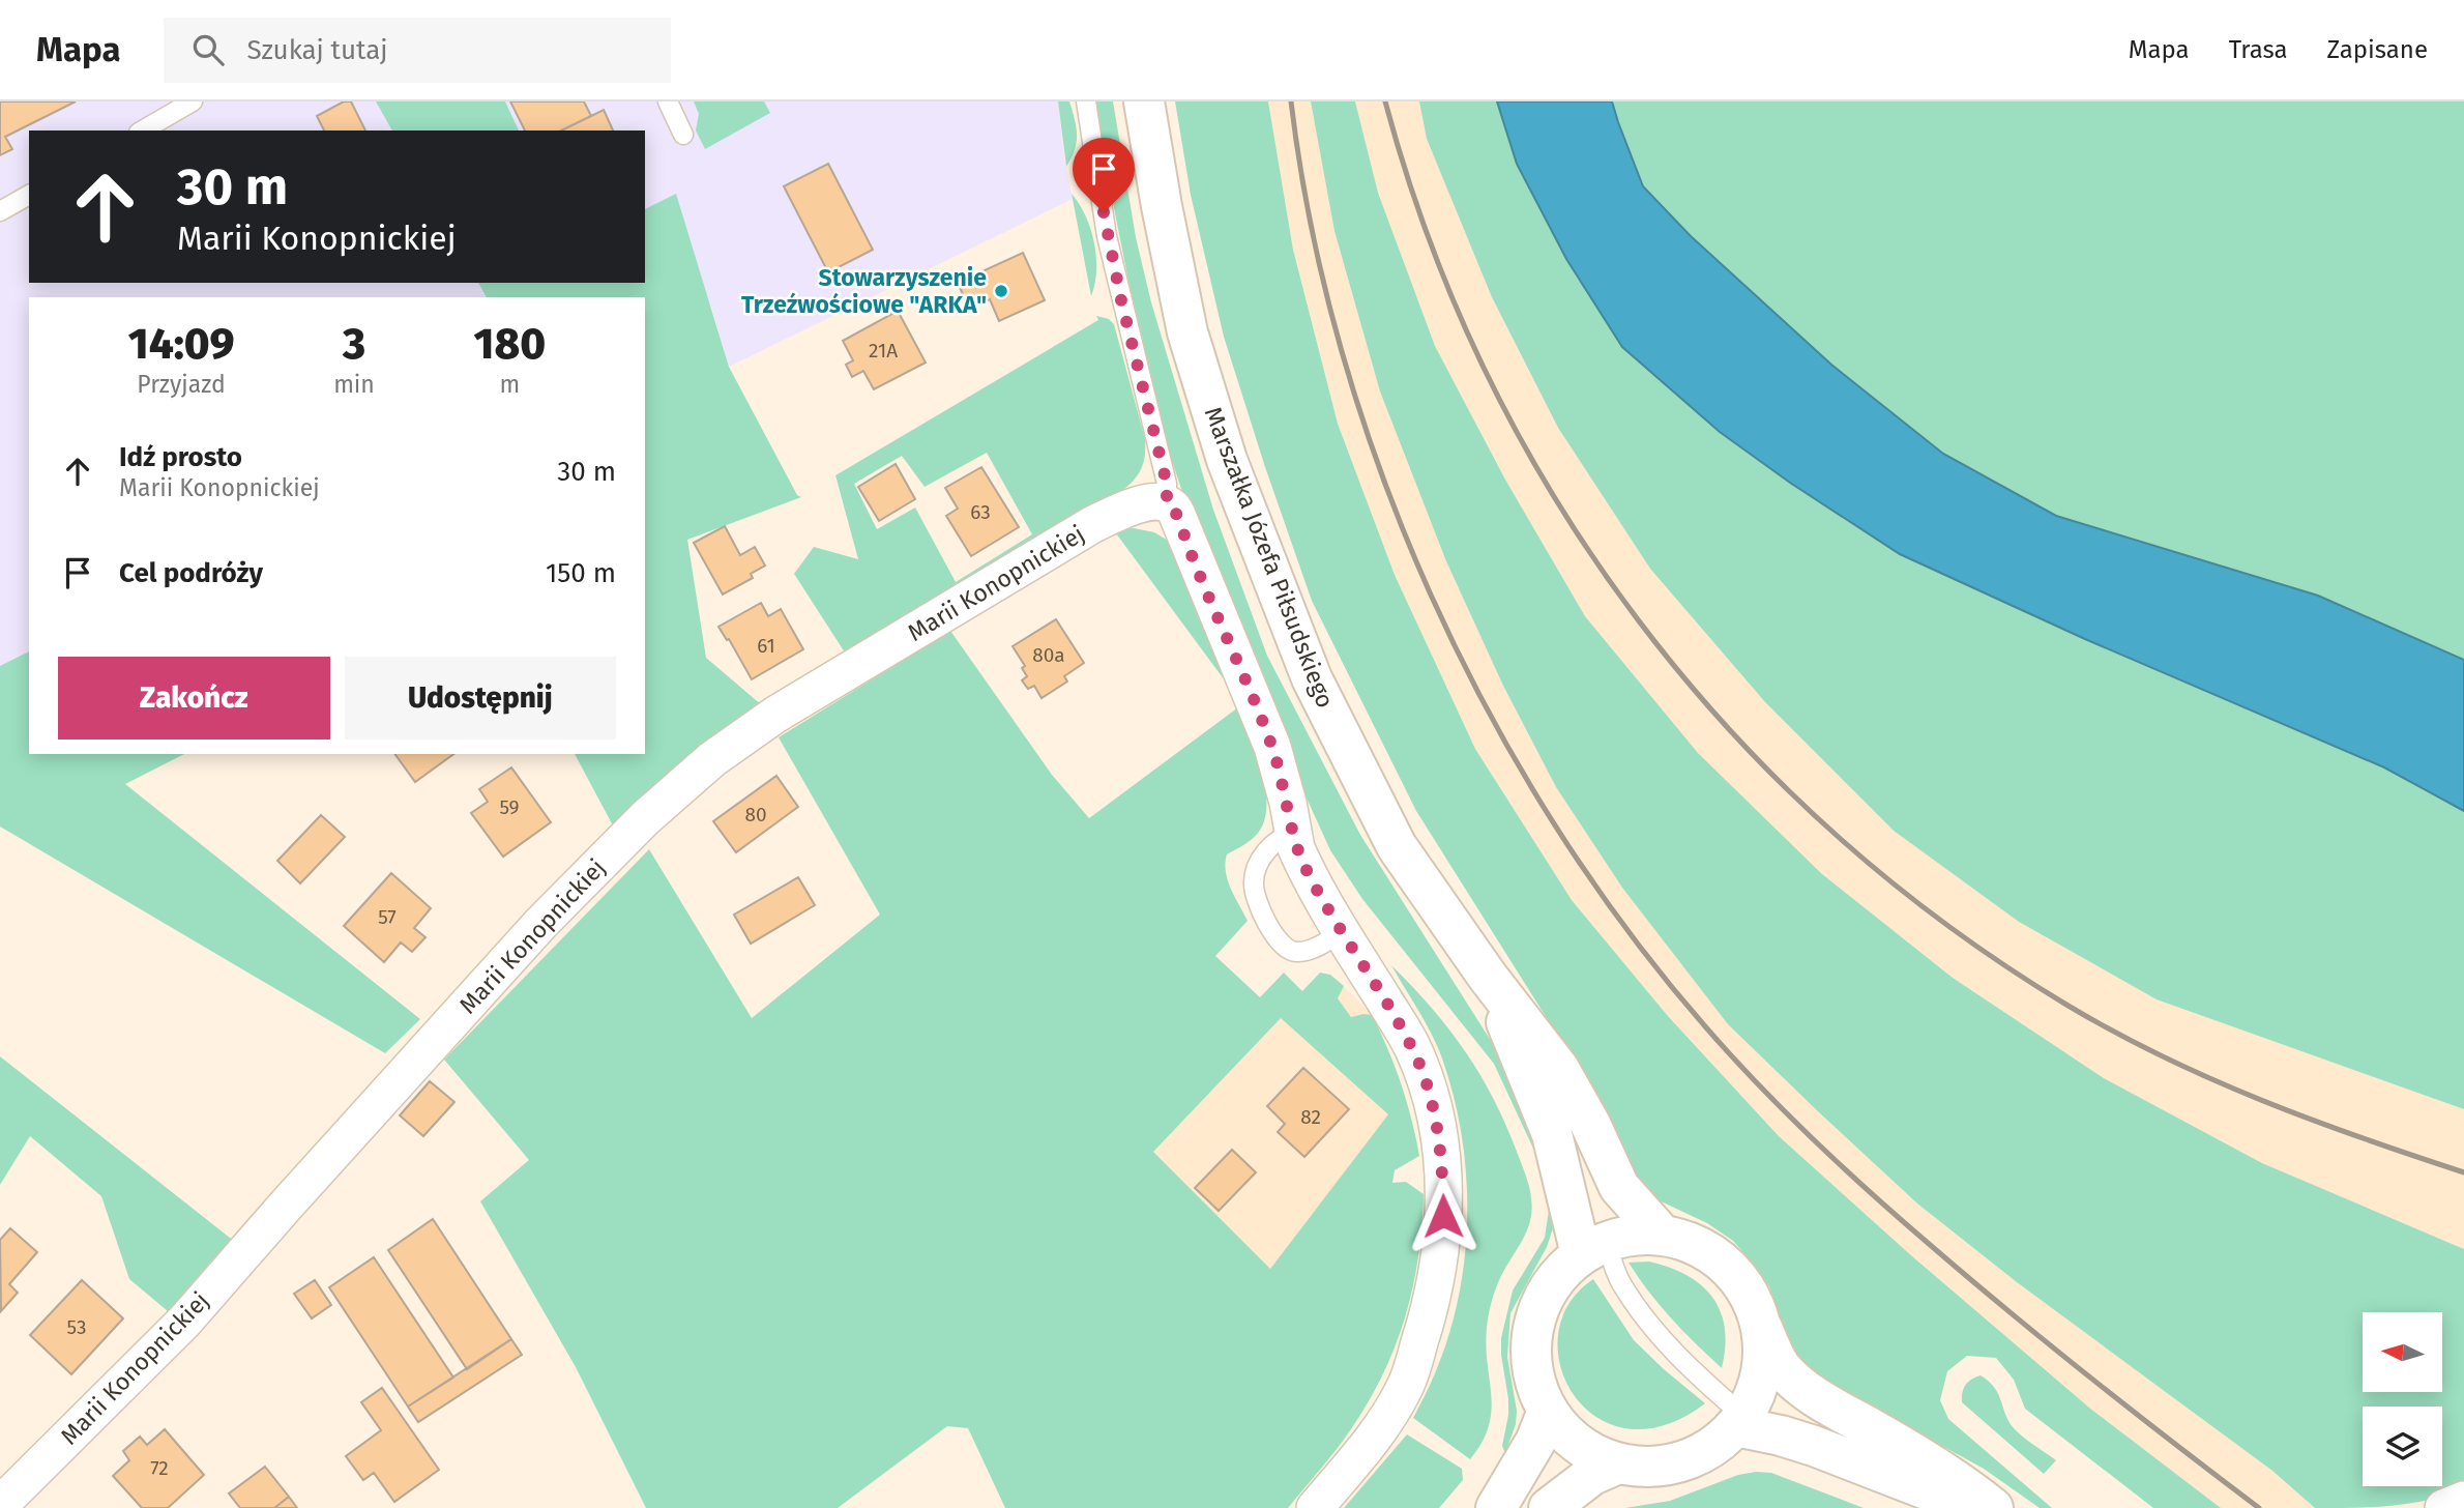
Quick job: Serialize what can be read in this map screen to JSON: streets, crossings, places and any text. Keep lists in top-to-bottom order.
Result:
{
  "streets": {
    "main road": ["Marszałka Józefa Piłsudskiego"],
    "street": ["Marii Konopnickiej"]
  },
  "places": ["Stowarzyszenie Trzeźwościowe \"ARKA\""],
  "house_numbers": [
    "21A",
    "63",
    "61",
    "80a",
    "59",
    "80",
    "57",
    "82",
    "53",
    "72"
  ],
  "north": "left",
  "page": {
    "header": "Mapa",
    "search": "Szukaj tutaj",
    "nav": ["Mapa", "Trasa", "Zapisane"],
    "turn": ["30 m", "Marii Konopnickiej"],
    "eta": [
      "14:09",
      "Przyjazd",
      "3",
      "min",
      "180",
      "m"
    ],
    "list": [
      {
        "name": "Idź prosto",
        "note": "Marii Konopnickiej",
        "value": "30 m"
      },
      {
        "name": "Cel podróży",
        "value": "150 m"
      }
    ],
    "buttons": ["Zakończ", "Udostępnij"]
  }
}
